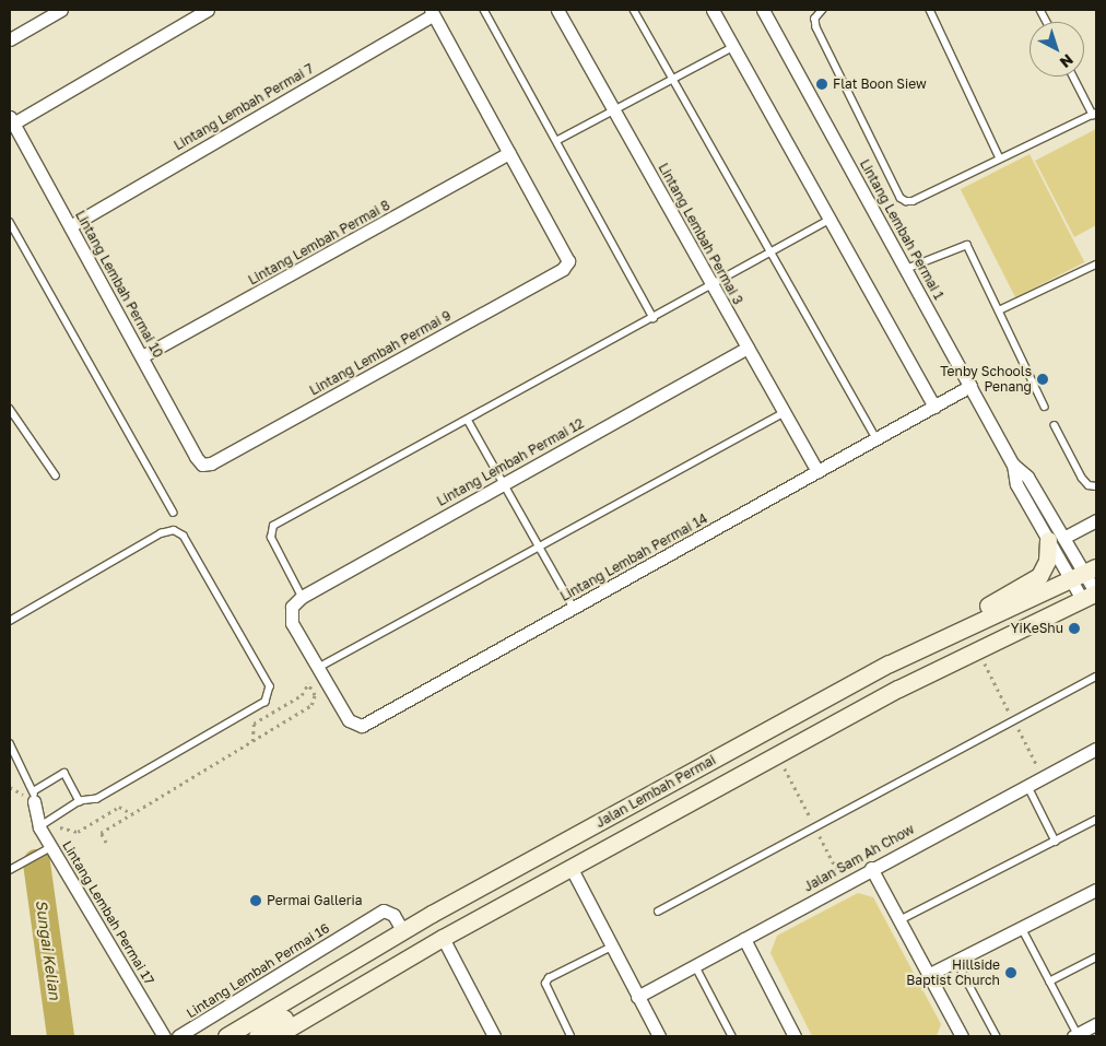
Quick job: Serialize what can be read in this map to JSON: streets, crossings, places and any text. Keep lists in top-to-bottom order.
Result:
{
  "streets": {
    "main road": ["Jalan Lembah Permai"],
    "street": [
      "Lintang Lembah Permai 7",
      "Lintang Lembah Permai 1",
      "Lintang Lembah Permai 3",
      "Lintang Lembah Permai 8",
      "Lintang Lembah Permai 10",
      "Lintang Lembah Permai 9",
      "Lintang Lembah Permai 12",
      "Lintang Lembah Permai 14",
      "Jalan Sam Ah Chow",
      "Lintang Lembah Permai 17",
      "Lintang Lembah Permai 16"
    ]
  },
  "crossings": [
    ["Lintang Lembah Permai 7", "Lintang Lembah Permai 10"],
    ["Lintang Lembah Permai 1", "Lintang Lembah Permai 14"],
    ["Lintang Lembah Permai 1", "Jalan Lembah Permai"],
    ["Lintang Lembah Permai 3", "Lintang Lembah Permai 12"],
    ["Lintang Lembah Permai 3", "Lintang Lembah Permai 14"],
    ["Lintang Lembah Permai 8", "Lintang Lembah Permai 10"],
    ["Lintang Lembah Permai 8", "Lintang Lembah Permai 9"],
    ["Lintang Lembah Permai 10", "Lintang Lembah Permai 9"],
    ["Lintang Lembah Permai 12", "Lintang Lembah Permai 14"],
    ["Jalan Lembah Permai", "Lintang Lembah Permai 16"]
  ],
  "water": ["Sungai Kelian"],
  "places": [
    "Flat Boon Siew",
    "Tenby Schools Penang",
    "YiKeShu",
    "Permai Galleria",
    "Hillside Baptist Church"
  ],
  "north": "bottom right"
}
